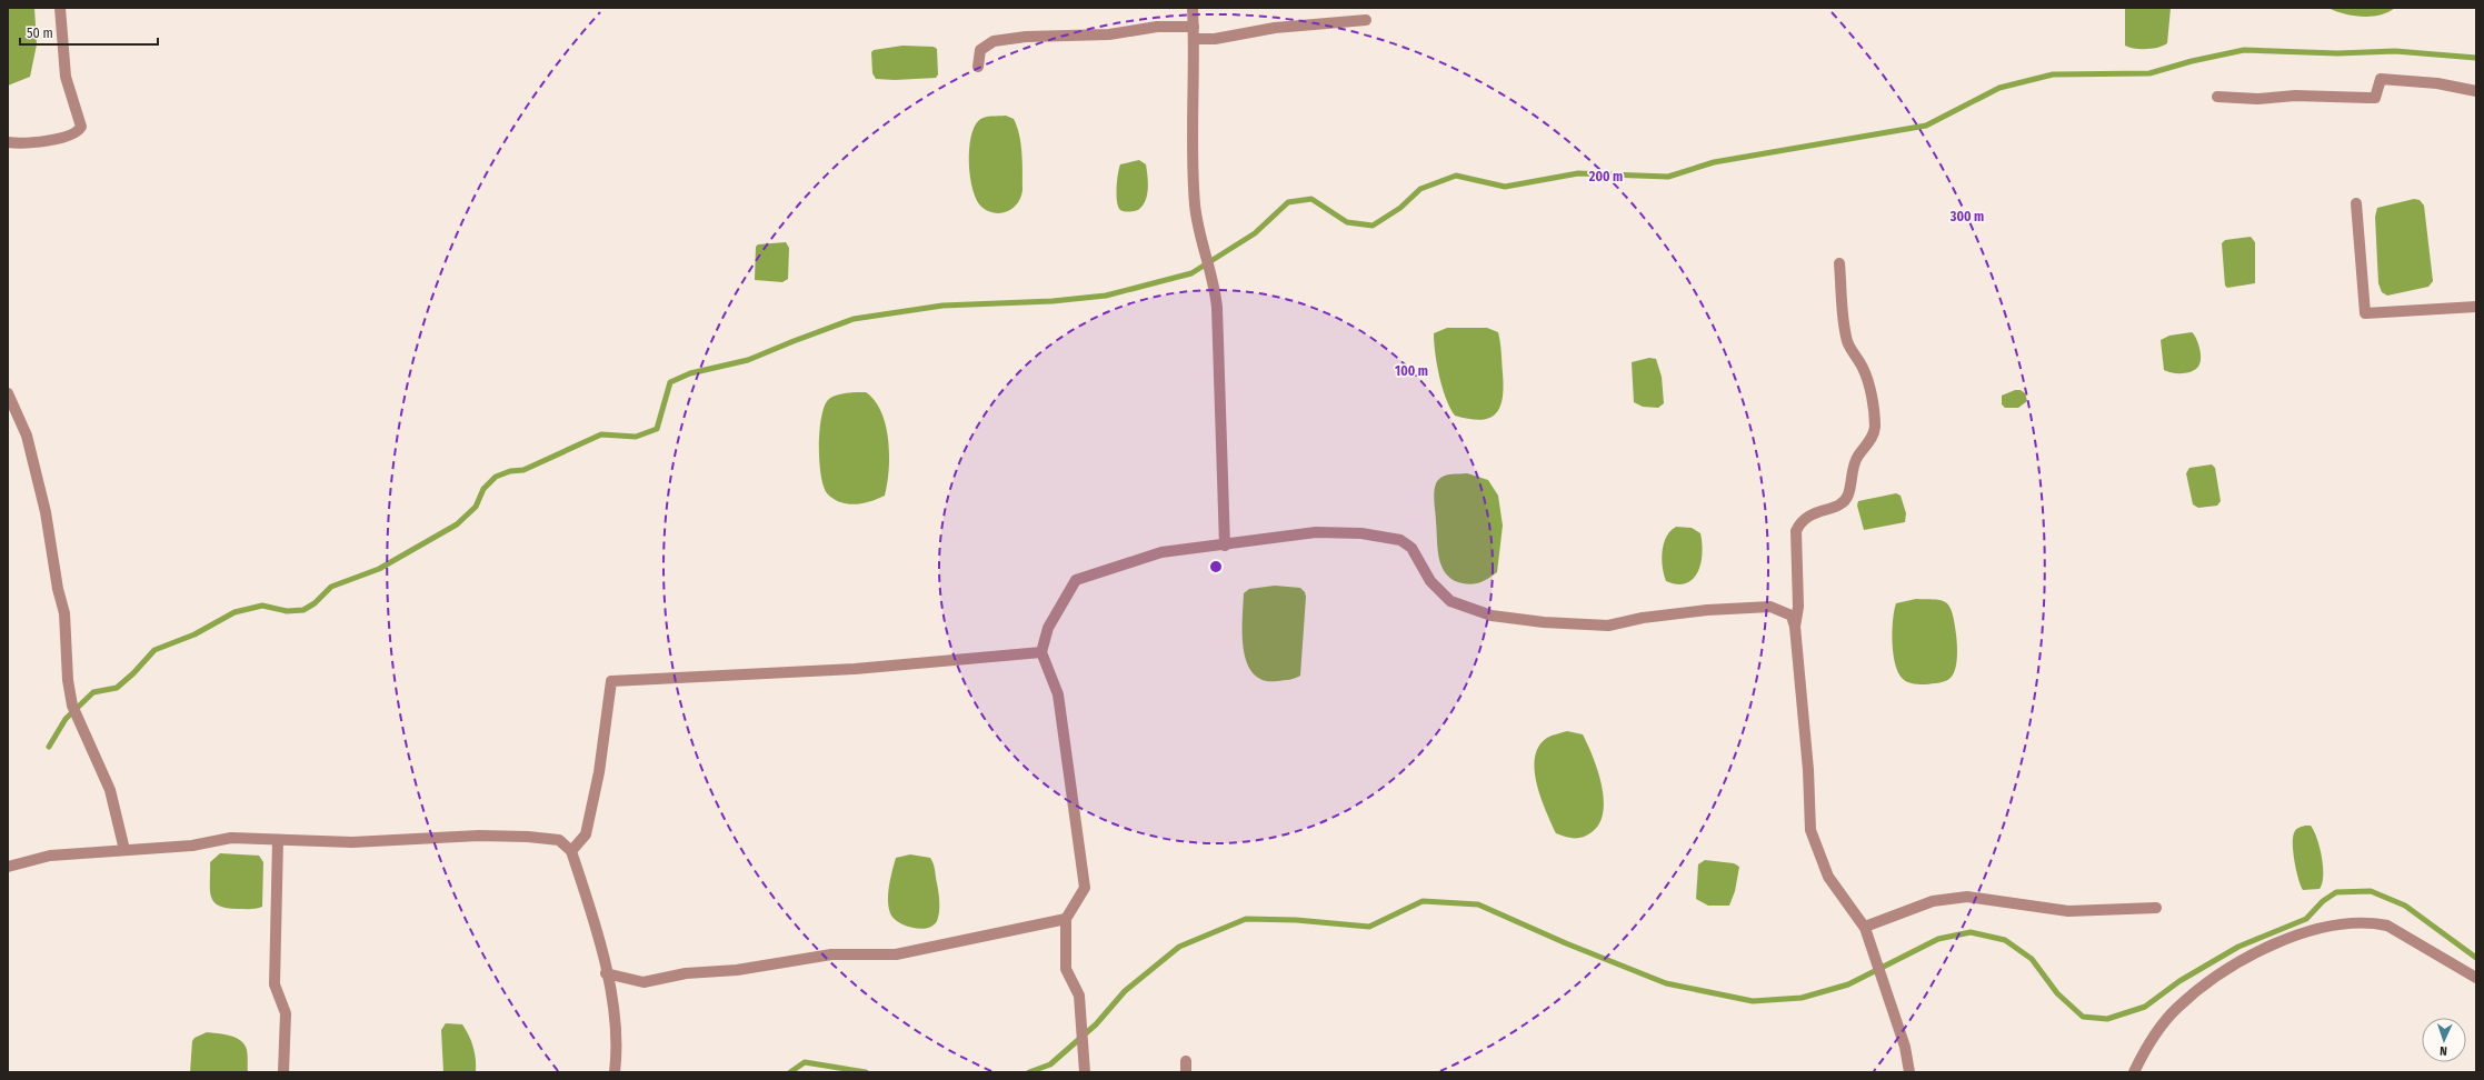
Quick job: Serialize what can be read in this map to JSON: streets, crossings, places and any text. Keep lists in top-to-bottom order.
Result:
{
  "scale_bar": "50 m",
  "north": "bottom",
  "rings": ["200 m", "300 m", "100 m"]
}
